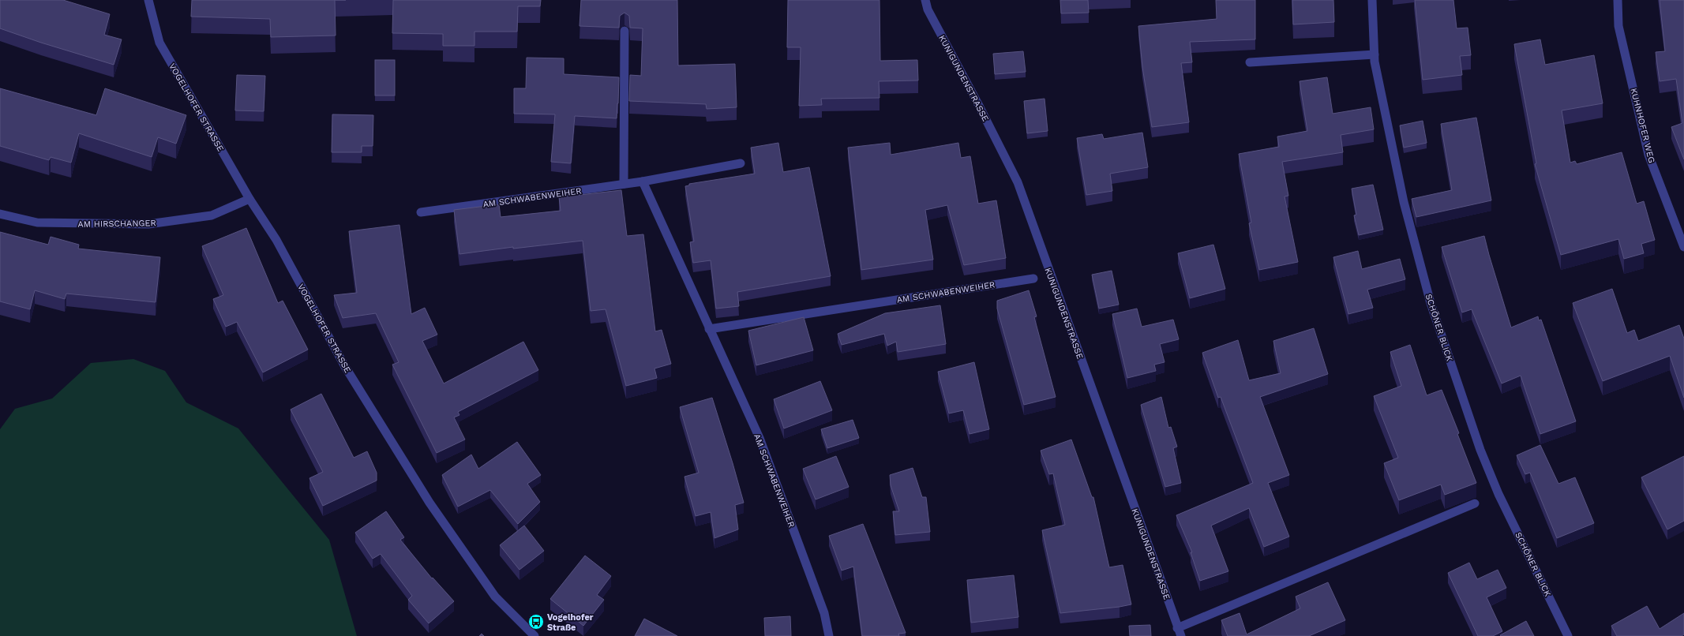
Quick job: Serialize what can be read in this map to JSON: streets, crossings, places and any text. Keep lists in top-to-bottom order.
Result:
{
  "streets": {
    "street": [
      "KUNIGUNDENSTRASSE",
      "VOGELHOFER STRASSE",
      "KUHNHOFER WEG",
      "AM SCHWABENWEIHER",
      "AM HIRSCHANGER",
      "SCHÖNER BLICK"
    ]
  },
  "crossings": [
    ["VOGELHOFER STRASSE", "AM HIRSCHANGER"]
  ],
  "places": {
    "bus stop": ["Vogelhofer Straße"]
  }
}
